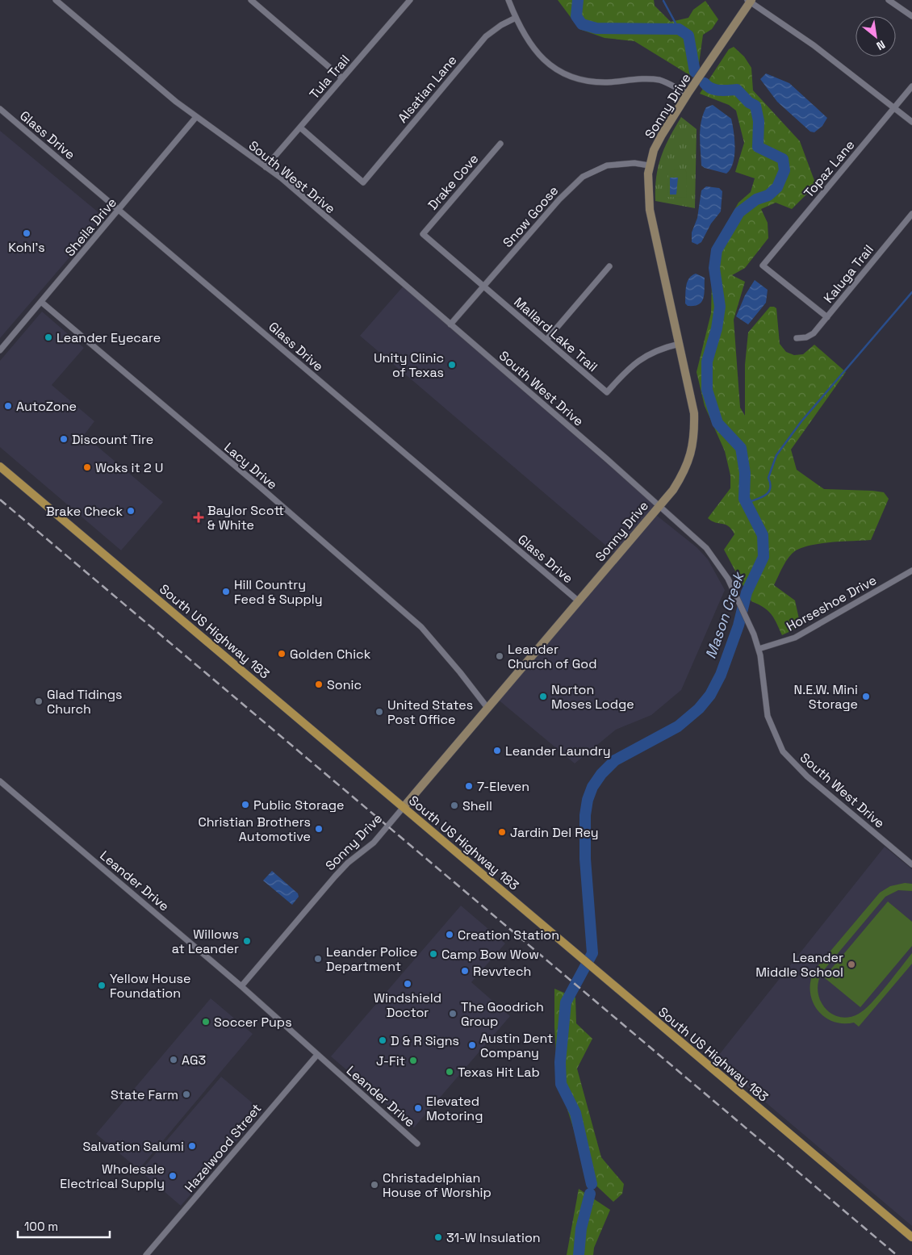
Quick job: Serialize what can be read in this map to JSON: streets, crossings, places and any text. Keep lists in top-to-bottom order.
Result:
{
  "streets": {
    "main road": ["South US Highway 183"],
    "street": [
      "Tula Trail",
      "Alsatian Lane",
      "Sonny Drive",
      "Glass Drive",
      "Topaz Lane",
      "South West Drive",
      "Drake Cove",
      "Snow Goose",
      "Sheila Drive",
      "Kaluga Trail",
      "Mallard Lake Trail",
      "Lacy Drive",
      "Horseshoe Drive",
      "Leander Drive",
      "Hazelwood Street"
    ]
  },
  "crossings": [
    ["Tula Trail", "Alsatian Lane"],
    ["Tula Trail", "South West Drive"],
    ["Sonny Drive", "Glass Drive"],
    ["Sonny Drive", "South West Drive"],
    ["Sonny Drive", "Snow Goose"],
    ["Sonny Drive", "Mallard Lake Trail"],
    ["Sonny Drive", "Lacy Drive"],
    ["Sonny Drive", "South US Highway 183"],
    ["Sonny Drive", "Leander Drive"],
    ["Glass Drive", "Sheila Drive"],
    ["Topaz Lane", "Kaluga Trail"],
    ["South West Drive", "Snow Goose"],
    ["South West Drive", "Sheila Drive"],
    ["South West Drive", "Horseshoe Drive"],
    ["Drake Cove", "Mallard Lake Trail"],
    ["Snow Goose", "Mallard Lake Trail"],
    ["Sheila Drive", "Lacy Drive"],
    ["Leander Drive", "Hazelwood Street"]
  ],
  "water": ["Mason Creek"],
  "places": {
    "other": [
      "Kohl's",
      "Leander Eyecare",
      "Unity Clinic of Texas",
      "AutoZone",
      "Discount Tire",
      "Woks it 2 U",
      "Brake Check",
      "Hill Country Feed & Supply",
      "Golden Chick",
      "Leander Church of God",
      "Sonic",
      "Norton Moses Lodge",
      "N.E.W. Mini Storage",
      "Glad Tidings Church",
      "United States Post Office",
      "Leander Laundry",
      "7-Eleven",
      "Public Storage",
      "Shell",
      "Christian Brothers Automotive",
      "Jardin Del Rey",
      "Creation Station",
      "Willows at Leander",
      "Camp Bow Wow",
      "Leander Police Department",
      "Leander Middle School",
      "Revvtech",
      "Windshield Doctor",
      "Yellow House Foundation",
      "The Goodrich Group",
      "Soccer Pups",
      "D & R Signs",
      "Austin Dent Company",
      "AG3",
      "J-Fit",
      "Texas Hit Lab",
      "State Farm",
      "Elevated Motoring",
      "Salvation Salumi",
      "Wholesale Electrical Supply",
      "Christadelphian House of Worship",
      "31-W Insulation"
    ],
    "health": ["Baylor Scott & White"]
  },
  "scale_bar": "100 m",
  "north": "bottom right"
}
